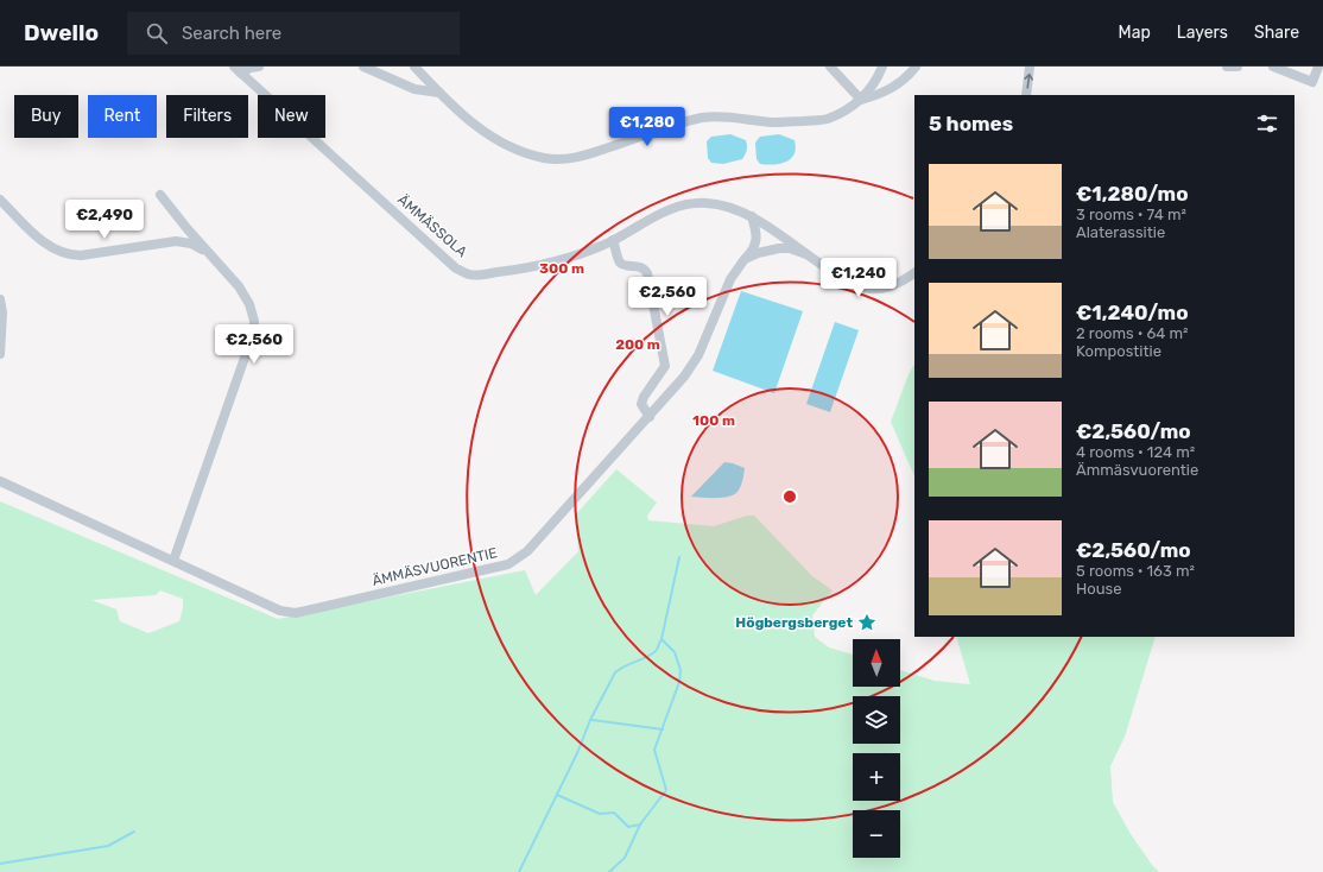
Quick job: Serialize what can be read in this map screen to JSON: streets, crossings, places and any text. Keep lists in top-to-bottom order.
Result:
{
  "streets": {
    "street": ["ÄMMÄSSOLA", "ÄMMÄSVUORENTIE"]
  },
  "crossings": [
    ["ÄMMÄSSOLA", "ÄMMÄSVUORENTIE"]
  ],
  "places": {
    "place": ["Högbergsberget"]
  },
  "north": "top",
  "page": {
    "header": "Dwello",
    "search": "Search here",
    "nav": ["Map", "Layers", "Share"],
    "chip": [
      "Buy",
      "Rent",
      "Filters",
      "New"
    ],
    "heading": "5 homes",
    "price": [
      "€1,280",
      "€2,490",
      "€1,240",
      "€2,560",
      "€2,560"
    ],
    "list": [
      {
        "name": "€1,280/mo",
        "note": "3 rooms · 74 m² · Alaterassitie"
      },
      {
        "name": "€1,240/mo",
        "note": "2 rooms · 64 m² · Kompostitie"
      },
      {
        "name": "€2,560/mo",
        "note": "4 rooms · 124 m² · Ämmäsvuorentie"
      },
      {
        "name": "€2,560/mo",
        "note": "5 rooms · 163 m² · House"
      }
    ],
    "map_buttons": ["+", "−"]
  },
  "rings": ["300 m", "200 m", "100 m"]
}
